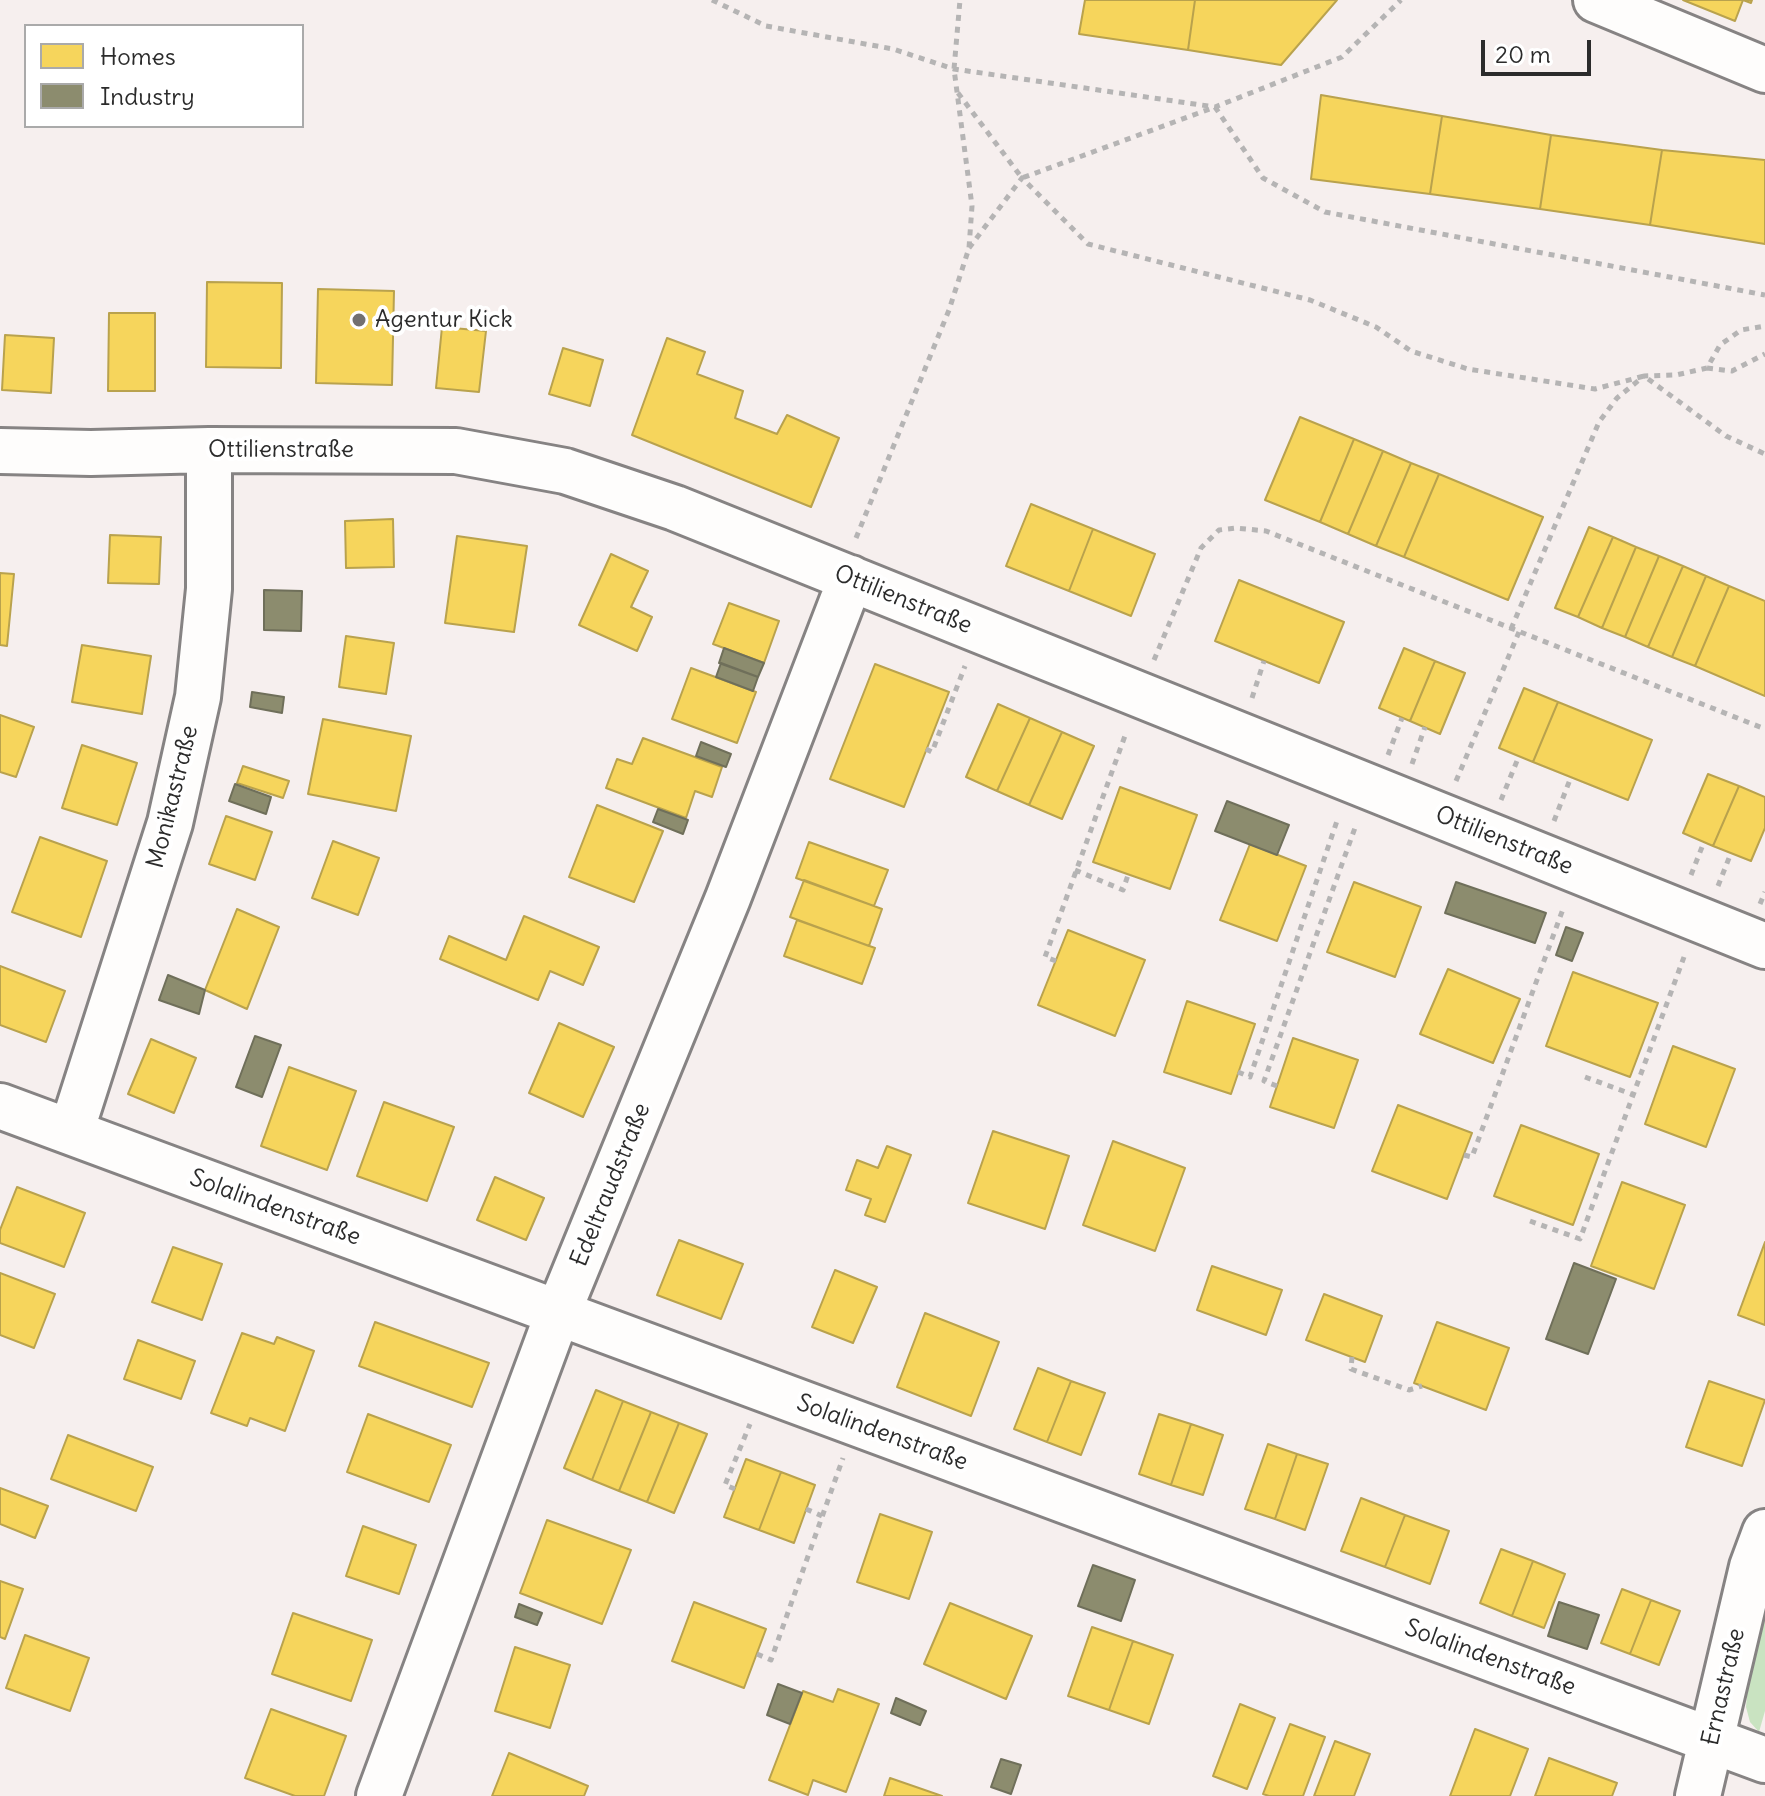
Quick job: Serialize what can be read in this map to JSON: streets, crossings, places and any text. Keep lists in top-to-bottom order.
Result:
{
  "streets": {
    "street": [
      "Ottilienstraße",
      "Monikastraße",
      "Edeltraudstraße",
      "Solalindenstraße",
      "Ernastraße"
    ]
  },
  "crossings": [
    ["Ottilienstraße", "Monikastraße"],
    ["Ottilienstraße", "Edeltraudstraße"],
    ["Monikastraße", "Solalindenstraße"],
    ["Edeltraudstraße", "Solalindenstraße"],
    ["Solalindenstraße", "Ernastraße"]
  ],
  "places": ["Agentur Kick"],
  "legend": ["Homes", "Industry"],
  "scale_bar": "20 m"
}
